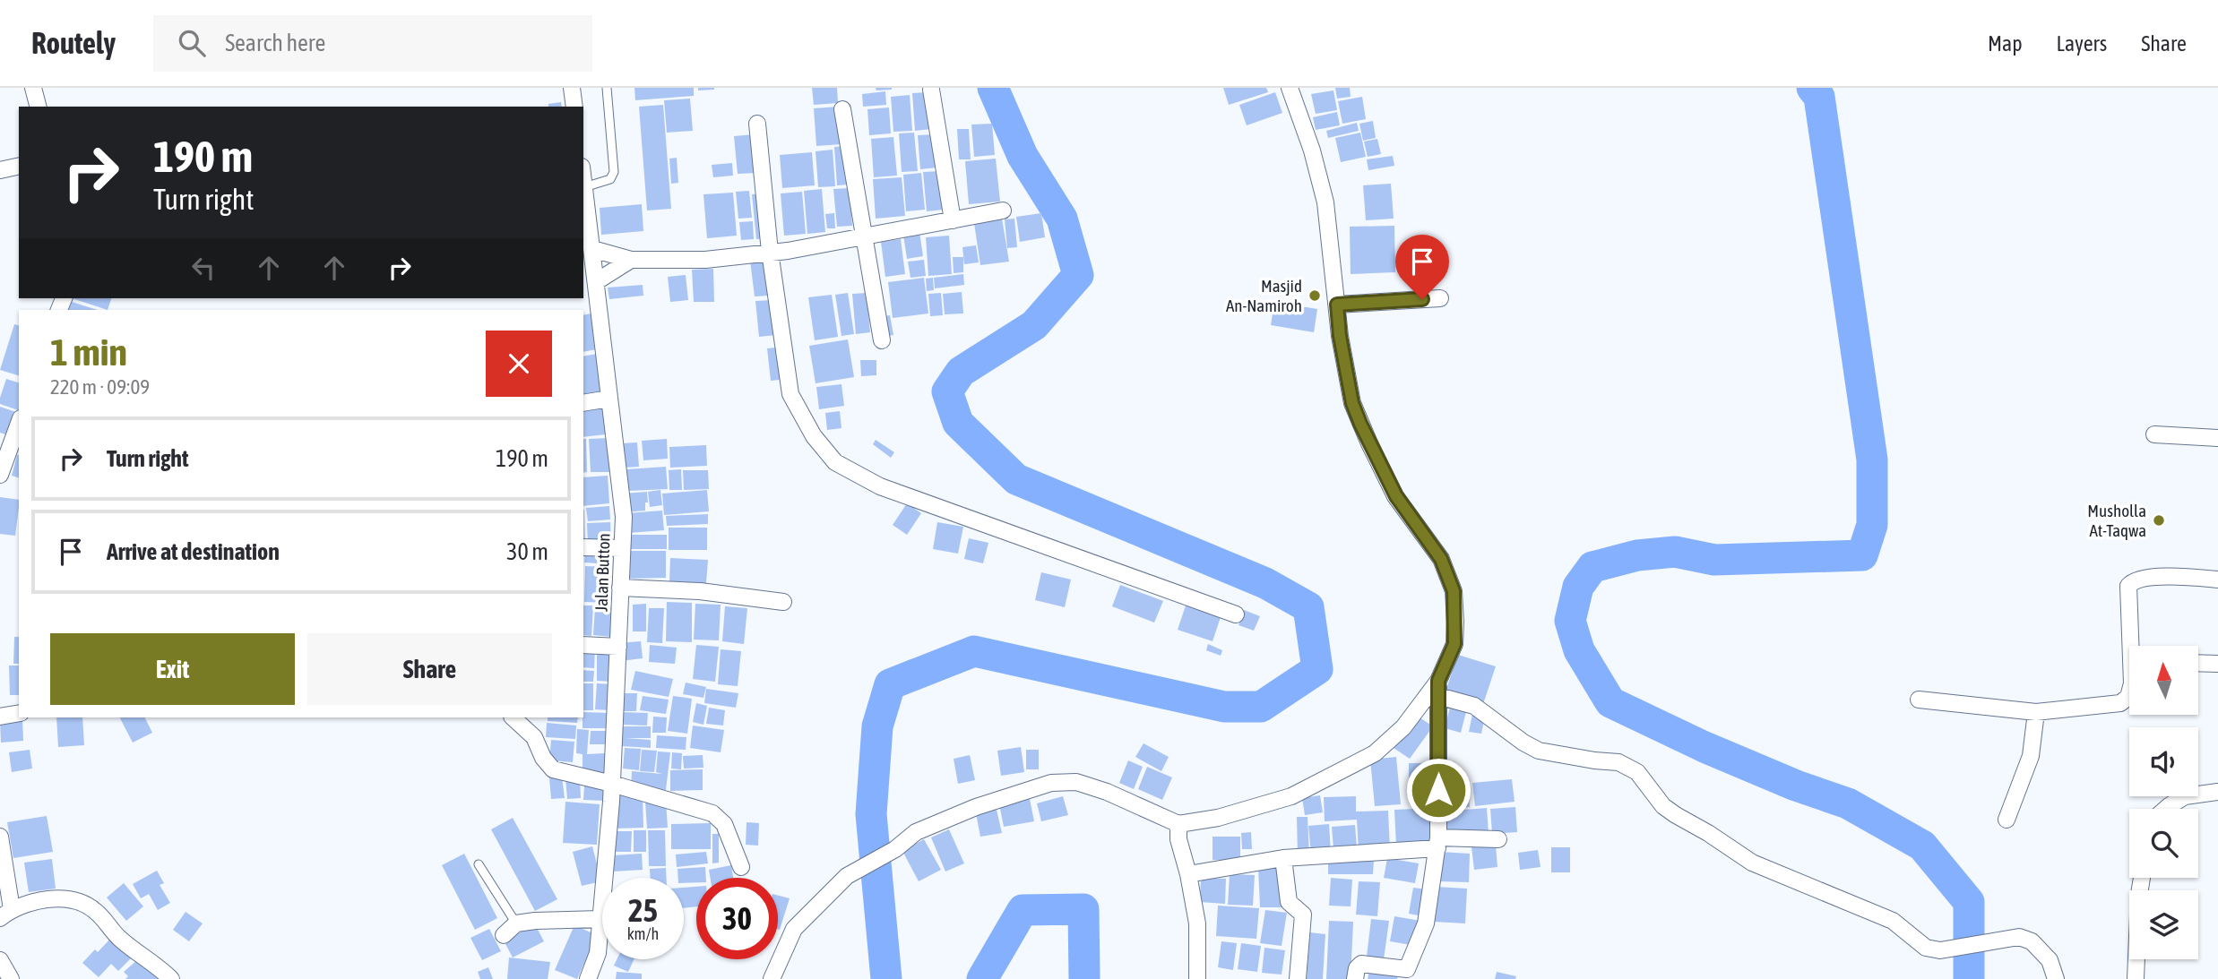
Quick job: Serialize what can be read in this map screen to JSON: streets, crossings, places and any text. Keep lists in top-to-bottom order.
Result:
{
  "streets": {
    "street": ["Jalan Button"]
  },
  "places": ["Masjid An-Namiroh", "Musholla At-Taqwa"],
  "north": "top",
  "page": {
    "header": "Routely",
    "search": "Search here",
    "nav": ["Map", "Layers", "Share"],
    "turn": ["190 m", "Turn right"],
    "heading": ["1 min", "220 m · 09:09"],
    "list": [
      {
        "name": "Turn right",
        "value": "190 m"
      },
      {
        "name": "Arrive at destination",
        "value": "30 m"
      }
    ],
    "buttons": ["Exit", "Share"],
    "speed": "25 km/h",
    "limit": "30"
  }
}
